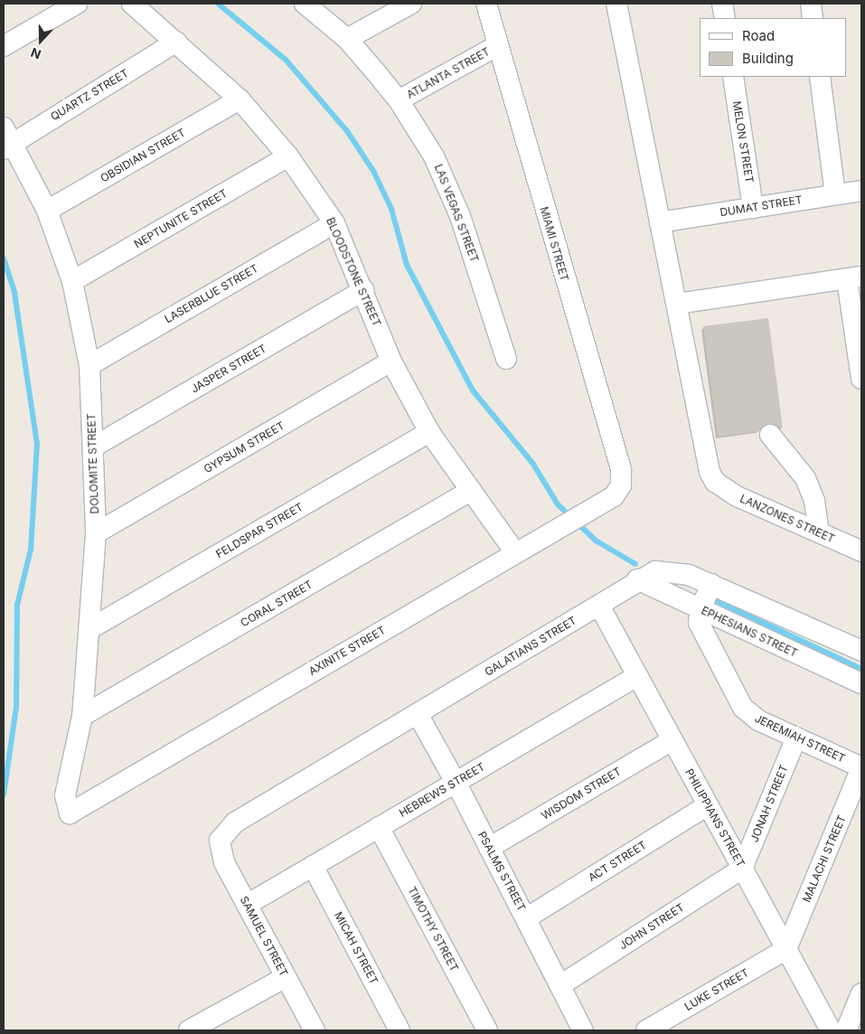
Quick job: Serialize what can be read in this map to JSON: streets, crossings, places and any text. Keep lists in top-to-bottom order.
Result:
{
  "streets": {
    "street": [
      "ATLANTA STREET",
      "QUARTZ STREET",
      "MELON STREET",
      "OBSIDIAN STREET",
      "DUMAT STREET",
      "LAS VEGAS STREET",
      "NEPTUNITE STREET",
      "MIAMI STREET",
      "BLOODSTONE STREET",
      "LASERBLUE STREET",
      "JASPER STREET",
      "GYPSUM STREET",
      "DOLOMITE STREET",
      "LANZONES STREET",
      "FELDSPAR STREET",
      "CORAL STREET",
      "EPHESIANS STREET",
      "GALATIANS STREET",
      "AXINITE STREET",
      "JEREMIAH STREET",
      "HEBREWS STREET",
      "WISDOM STREET",
      "JONAH STREET",
      "PHILIPPIANS STREET",
      "MALACHI STREET",
      "ACT STREET",
      "PSALMS STREET",
      "JOHN STREET",
      "TIMOTHY STREET",
      "SAMUEL STREET",
      "MICAH STREET",
      "LUKE STREET"
    ]
  },
  "crossings": [
    ["ATLANTA STREET", "LAS VEGAS STREET"],
    ["ATLANTA STREET", "MIAMI STREET"],
    ["QUARTZ STREET", "BLOODSTONE STREET"],
    ["QUARTZ STREET", "DOLOMITE STREET"],
    ["MELON STREET", "DUMAT STREET"],
    ["OBSIDIAN STREET", "BLOODSTONE STREET"],
    ["OBSIDIAN STREET", "DOLOMITE STREET"],
    ["NEPTUNITE STREET", "BLOODSTONE STREET"],
    ["NEPTUNITE STREET", "DOLOMITE STREET"],
    ["MIAMI STREET", "AXINITE STREET"],
    ["BLOODSTONE STREET", "LASERBLUE STREET"],
    ["BLOODSTONE STREET", "JASPER STREET"],
    ["BLOODSTONE STREET", "GYPSUM STREET"],
    ["BLOODSTONE STREET", "FELDSPAR STREET"],
    ["BLOODSTONE STREET", "CORAL STREET"],
    ["BLOODSTONE STREET", "AXINITE STREET"],
    ["LASERBLUE STREET", "DOLOMITE STREET"],
    ["JASPER STREET", "DOLOMITE STREET"],
    ["GYPSUM STREET", "DOLOMITE STREET"],
    ["DOLOMITE STREET", "FELDSPAR STREET"],
    ["DOLOMITE STREET", "CORAL STREET"],
    ["DOLOMITE STREET", "AXINITE STREET"],
    ["EPHESIANS STREET", "GALATIANS STREET"],
    ["EPHESIANS STREET", "JEREMIAH STREET"],
    ["GALATIANS STREET", "JEREMIAH STREET"],
    ["GALATIANS STREET", "PHILIPPIANS STREET"],
    ["GALATIANS STREET", "PSALMS STREET"],
    ["GALATIANS STREET", "SAMUEL STREET"],
    ["JEREMIAH STREET", "JONAH STREET"],
    ["JEREMIAH STREET", "MALACHI STREET"],
    ["HEBREWS STREET", "PHILIPPIANS STREET"],
    ["HEBREWS STREET", "PSALMS STREET"],
    ["HEBREWS STREET", "TIMOTHY STREET"],
    ["HEBREWS STREET", "SAMUEL STREET"],
    ["HEBREWS STREET", "MICAH STREET"],
    ["WISDOM STREET", "PHILIPPIANS STREET"],
    ["WISDOM STREET", "PSALMS STREET"],
    ["JONAH STREET", "PHILIPPIANS STREET"],
    ["JONAH STREET", "JOHN STREET"],
    ["PHILIPPIANS STREET", "MALACHI STREET"],
    ["PHILIPPIANS STREET", "ACT STREET"],
    ["PHILIPPIANS STREET", "JOHN STREET"],
    ["PHILIPPIANS STREET", "LUKE STREET"],
    ["MALACHI STREET", "LUKE STREET"],
    ["ACT STREET", "PSALMS STREET"],
    ["PSALMS STREET", "JOHN STREET"]
  ],
  "legend": ["Road", "Building"],
  "north": "bottom"
}
